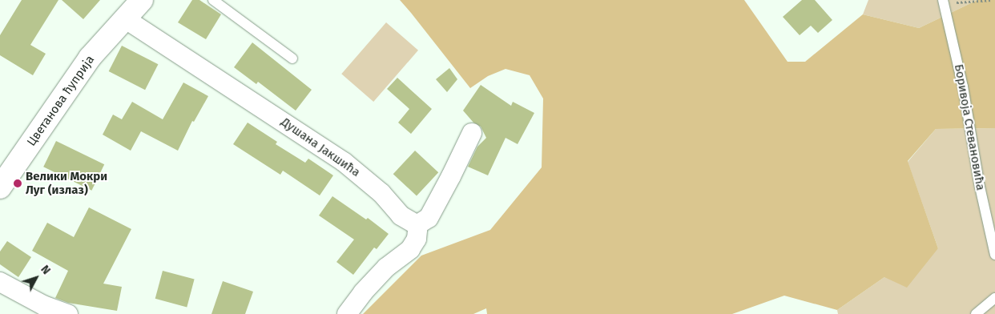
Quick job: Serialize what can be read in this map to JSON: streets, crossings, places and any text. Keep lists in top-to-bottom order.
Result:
{
  "streets": {
    "street": ["Цветанова ћуприја", "Душана Јакшића"],
    "lane": ["Боривоја Стевановића"]
  },
  "crossings": [
    ["Цветанова ћуприја", "Душана Јакшића"]
  ],
  "places": ["Велики Мокри Луг (излаз)"],
  "north": "top right"
}
